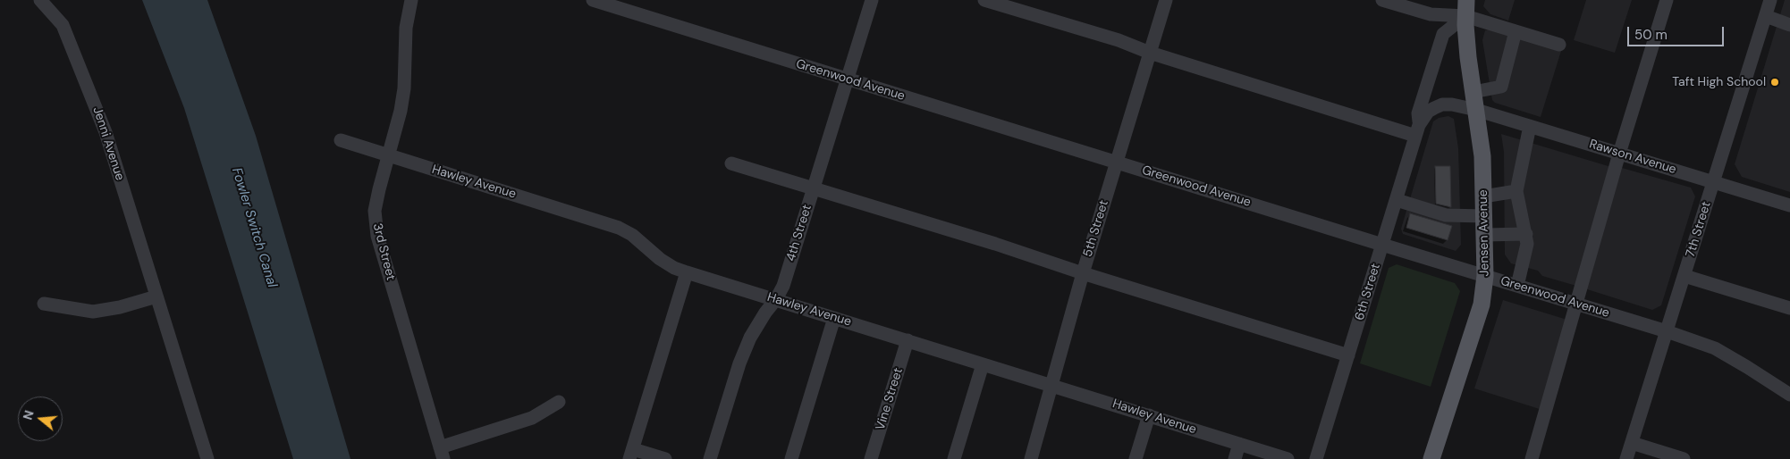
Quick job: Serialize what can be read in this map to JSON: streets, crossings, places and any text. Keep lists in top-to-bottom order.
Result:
{
  "streets": {
    "main road": ["Jensen Avenue"],
    "street": [
      "Greenwood Avenue",
      "Jenni Avenue",
      "Rawson Avenue",
      "Hawley Avenue",
      "5th Street",
      "7th Street",
      "4th Street",
      "3rd Street",
      "6th Street",
      "Vine Street"
    ]
  },
  "crossings": [
    ["Greenwood Avenue", "5th Street"],
    ["Greenwood Avenue", "7th Street"],
    ["Greenwood Avenue", "4th Street"],
    ["Greenwood Avenue", "Jensen Avenue"],
    ["Greenwood Avenue", "6th Street"],
    ["Rawson Avenue", "7th Street"],
    ["Rawson Avenue", "Jensen Avenue"],
    ["Rawson Avenue", "6th Street"],
    ["Hawley Avenue", "5th Street"],
    ["Hawley Avenue", "4th Street"],
    ["Hawley Avenue", "3rd Street"],
    ["Hawley Avenue", "Vine Street"],
    ["Jensen Avenue", "6th Street"]
  ],
  "water": ["Fowler Switch Canal"],
  "places": ["Taft High School"],
  "scale_bar": "50 m",
  "north": "left"
}
